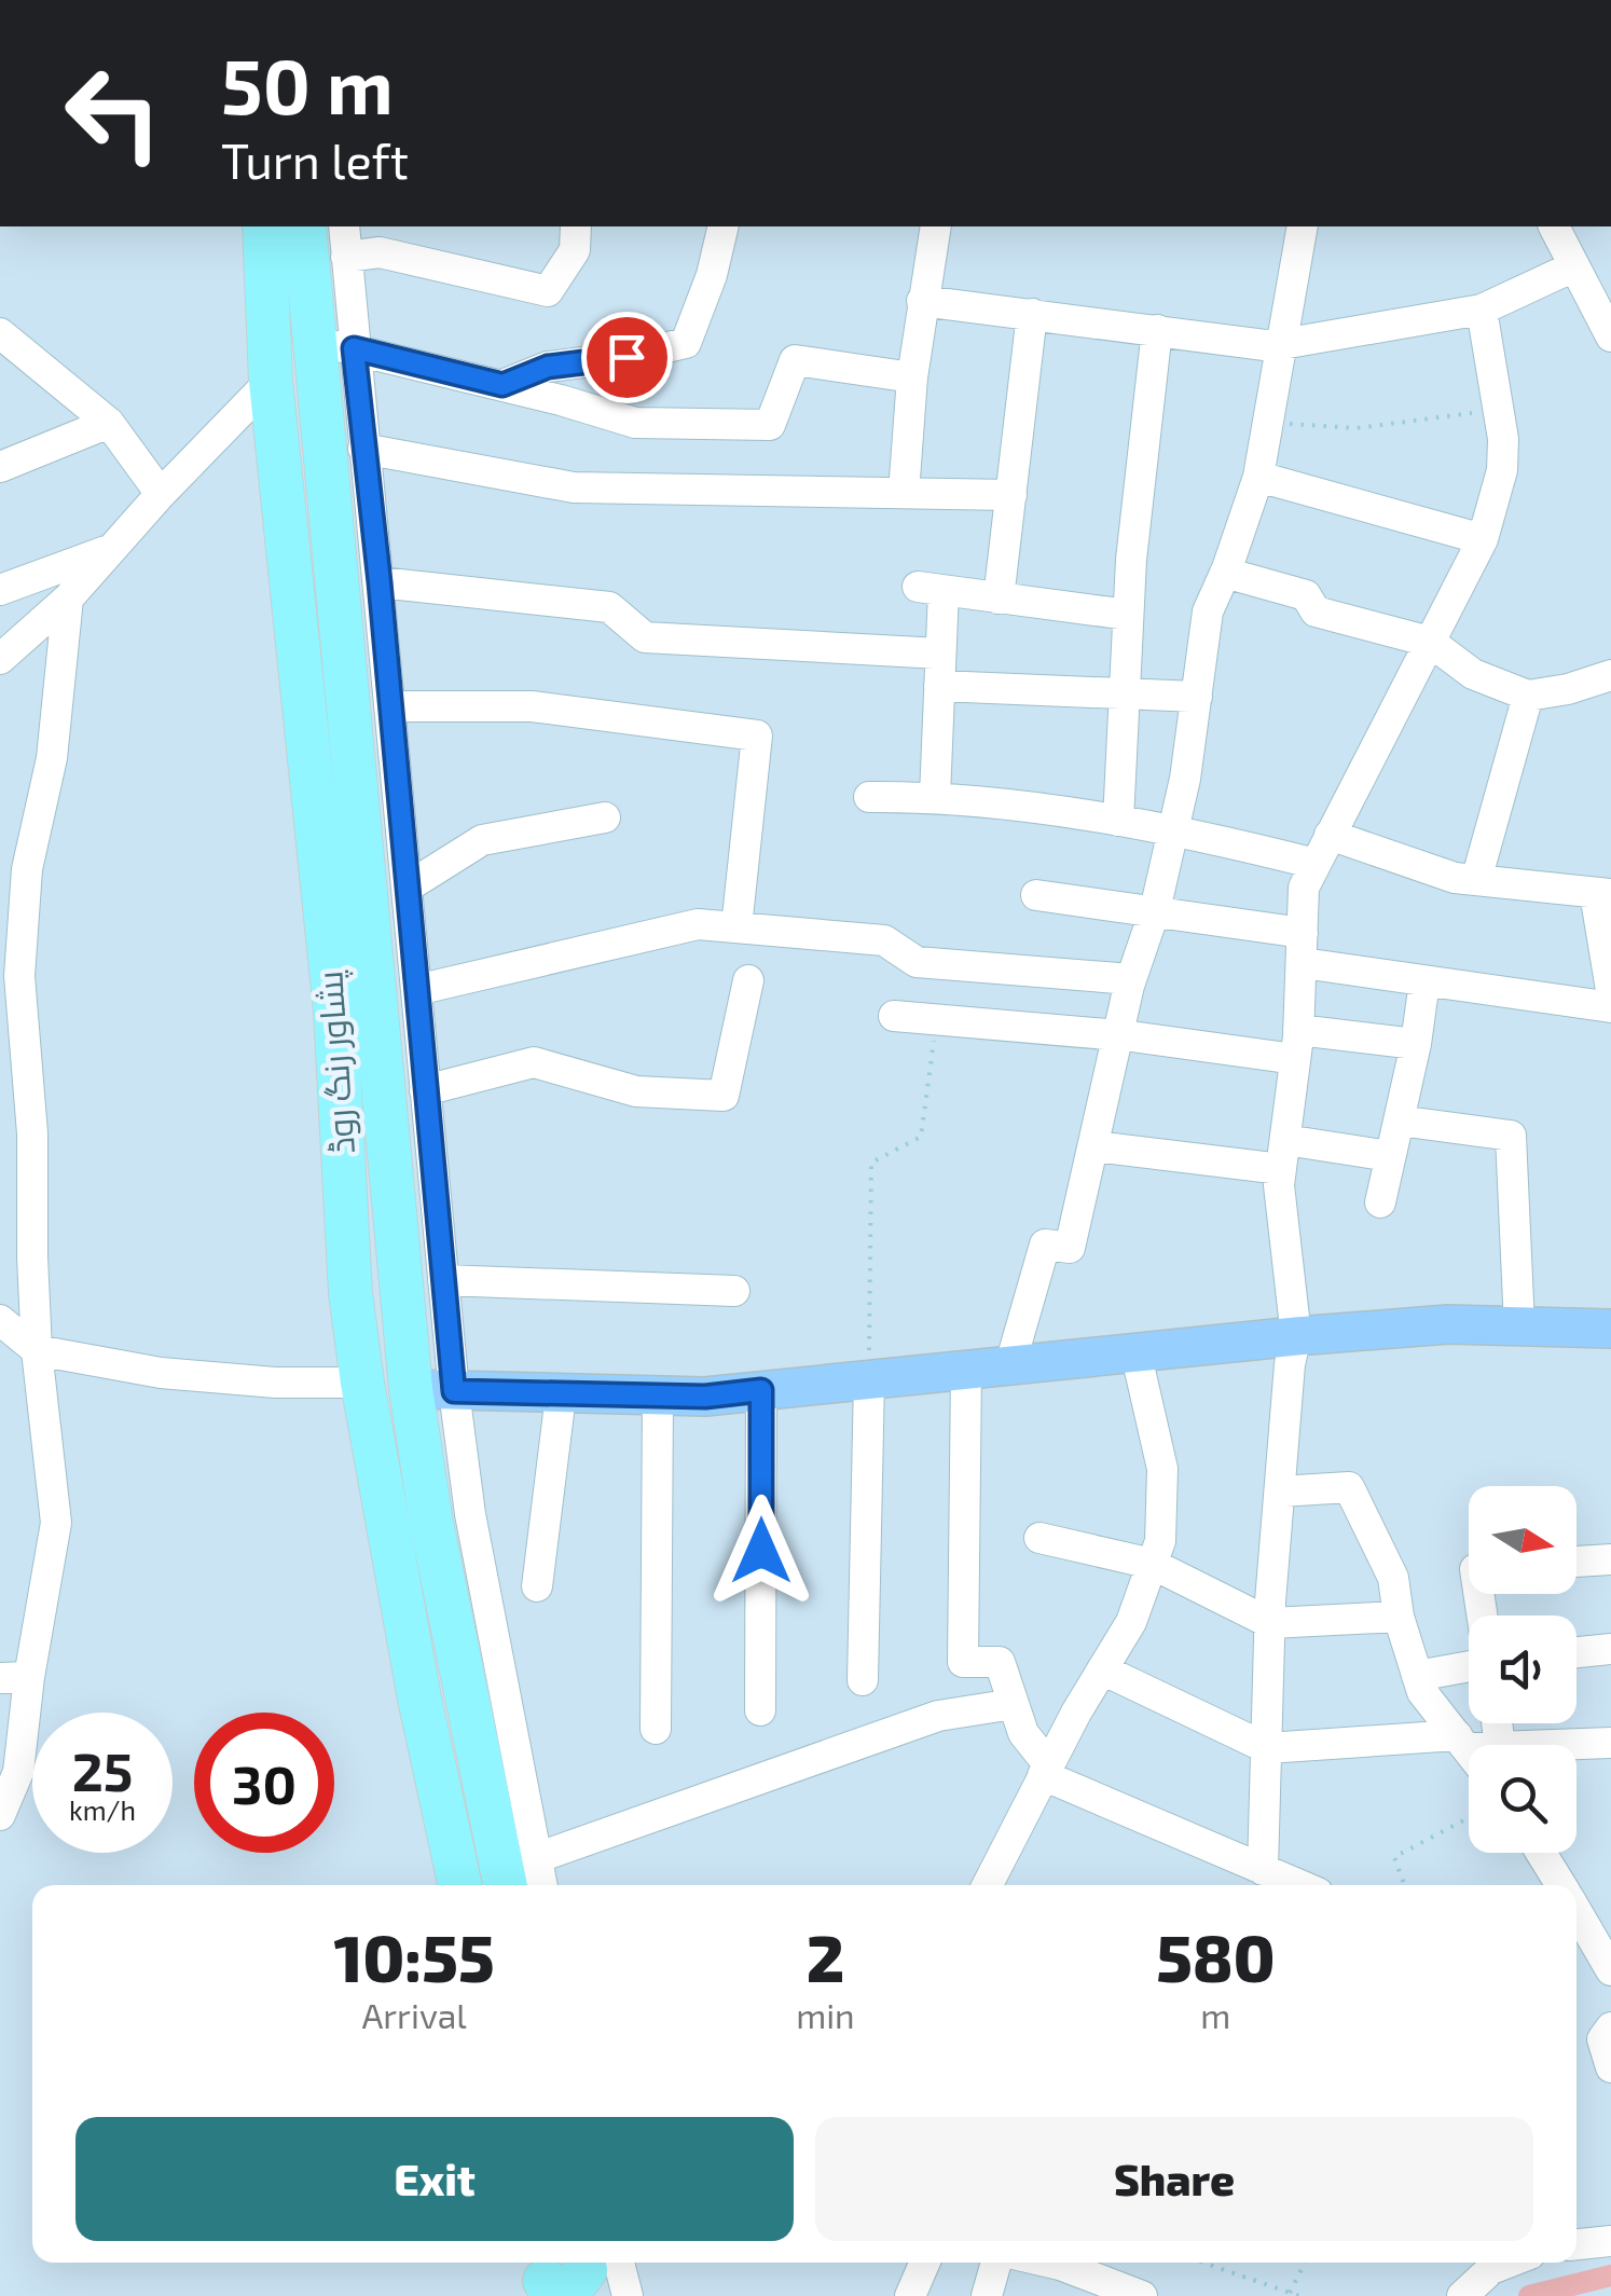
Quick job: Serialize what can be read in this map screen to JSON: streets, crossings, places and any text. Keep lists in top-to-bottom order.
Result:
{
  "streets": {
    "highway": ["پشاور رنگ روڈ"]
  },
  "north": "right",
  "page": {
    "turn": ["50 m", "Turn left"],
    "speed": "25 km/h",
    "limit": "30",
    "eta": [
      "10:55",
      "Arrival",
      "2",
      "min",
      "580",
      "m"
    ],
    "buttons": ["Exit", "Share"]
  }
}
